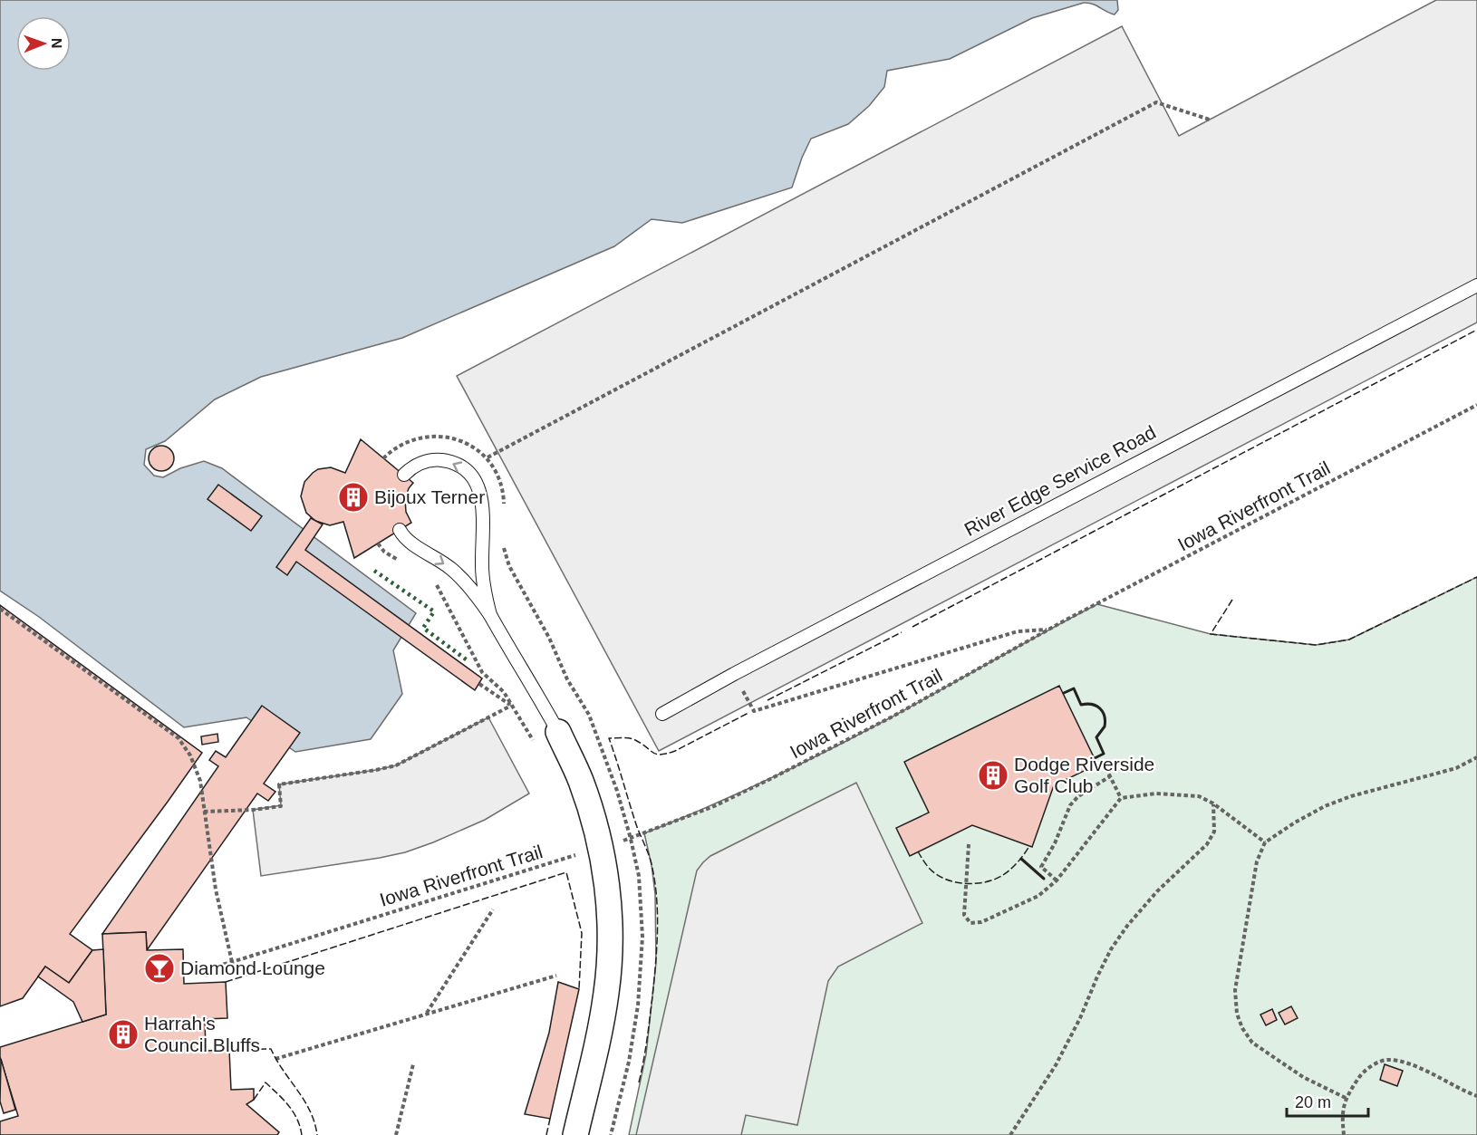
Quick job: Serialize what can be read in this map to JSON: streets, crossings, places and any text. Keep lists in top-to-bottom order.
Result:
{
  "streets": {
    "lane": ["River Edge Service Road"],
    "path": ["Iowa Riverfront Trail"]
  },
  "places": {
    "building": ["Bijoux Terner", "Dodge Riverside Golf Club", "Harrah's Council Bluffs"],
    "bar": ["Diamond Lounge"]
  },
  "scale_bar": "20 m",
  "north": "right"
}
